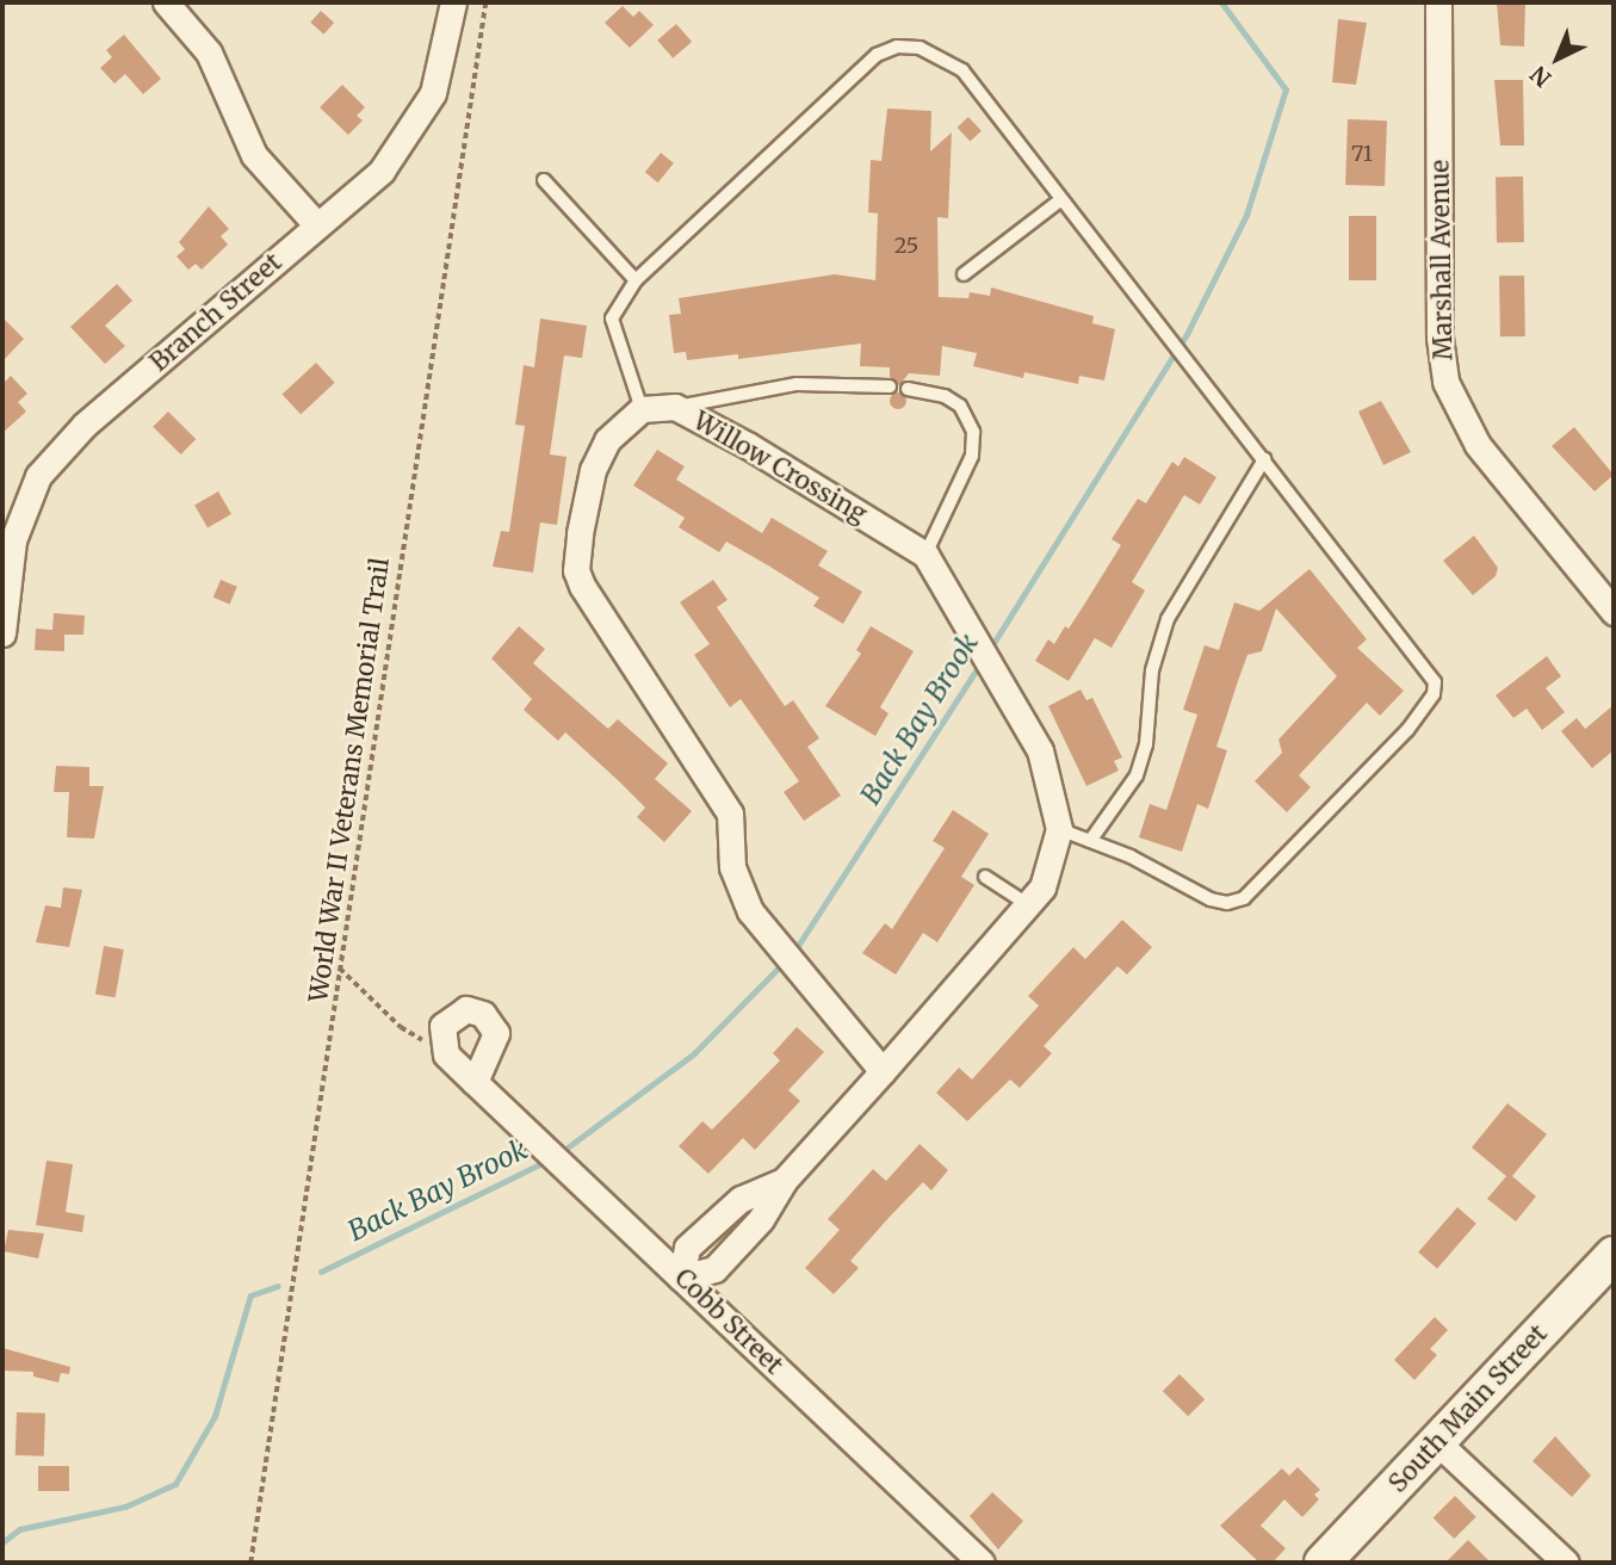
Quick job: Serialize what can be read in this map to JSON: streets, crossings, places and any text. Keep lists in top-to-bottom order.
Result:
{
  "streets": {
    "main road": ["South Main Street"],
    "street": [
      "Marshall Avenue",
      "Branch Street",
      "Willow Crossing",
      "Cobb Street"
    ],
    "path": ["World War II Veterans Memorial Trail"]
  },
  "crossings": [
    ["Willow Crossing", "Cobb Street"]
  ],
  "water": ["Back Bay Brook"],
  "house_numbers": ["71", "25"],
  "north": "bottom left"
}
